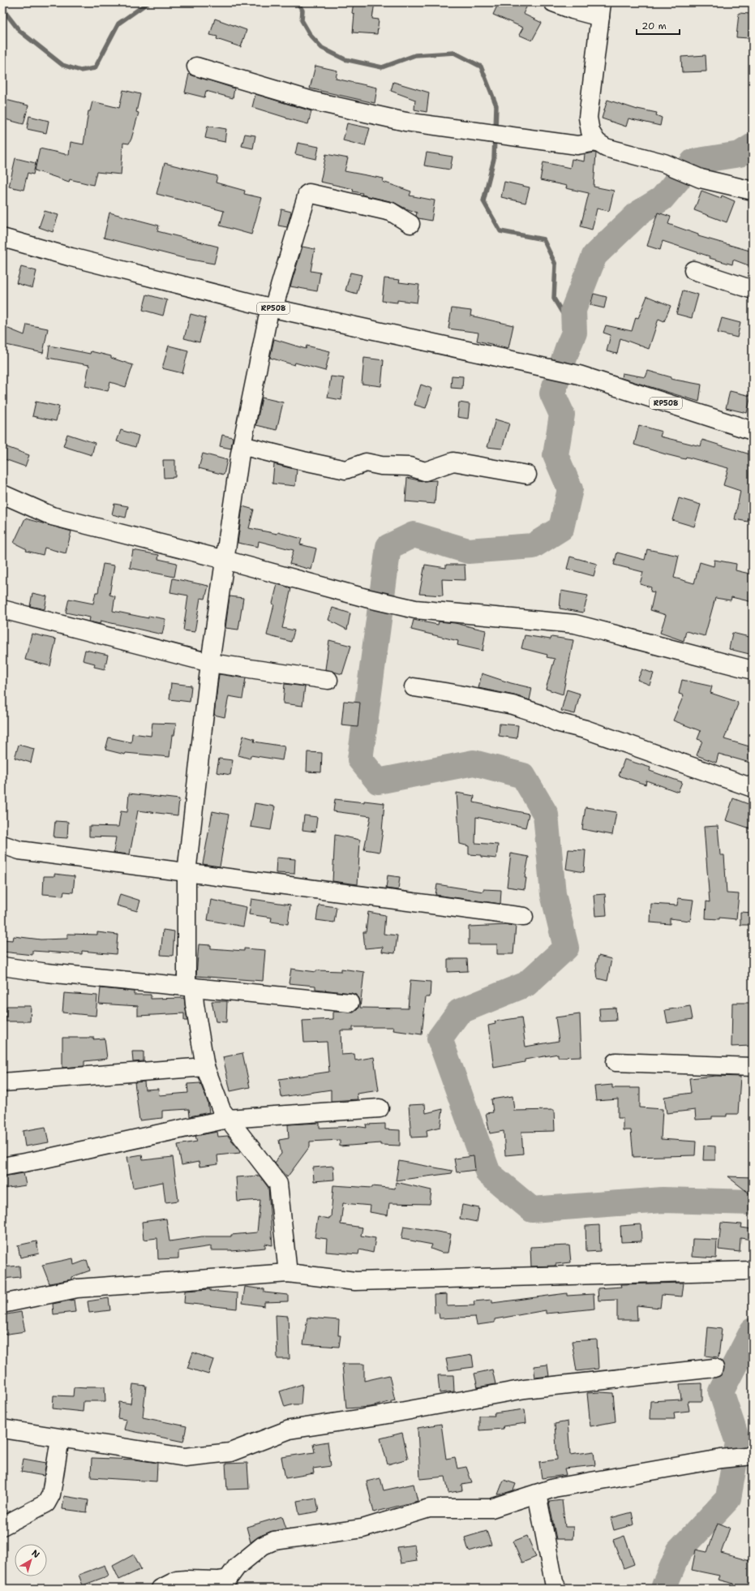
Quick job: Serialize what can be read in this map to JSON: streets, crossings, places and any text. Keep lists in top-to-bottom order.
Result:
{
  "streets": {
    "street": ["RP508"]
  },
  "scale_bar": "20 m",
  "north": "top right"
}
